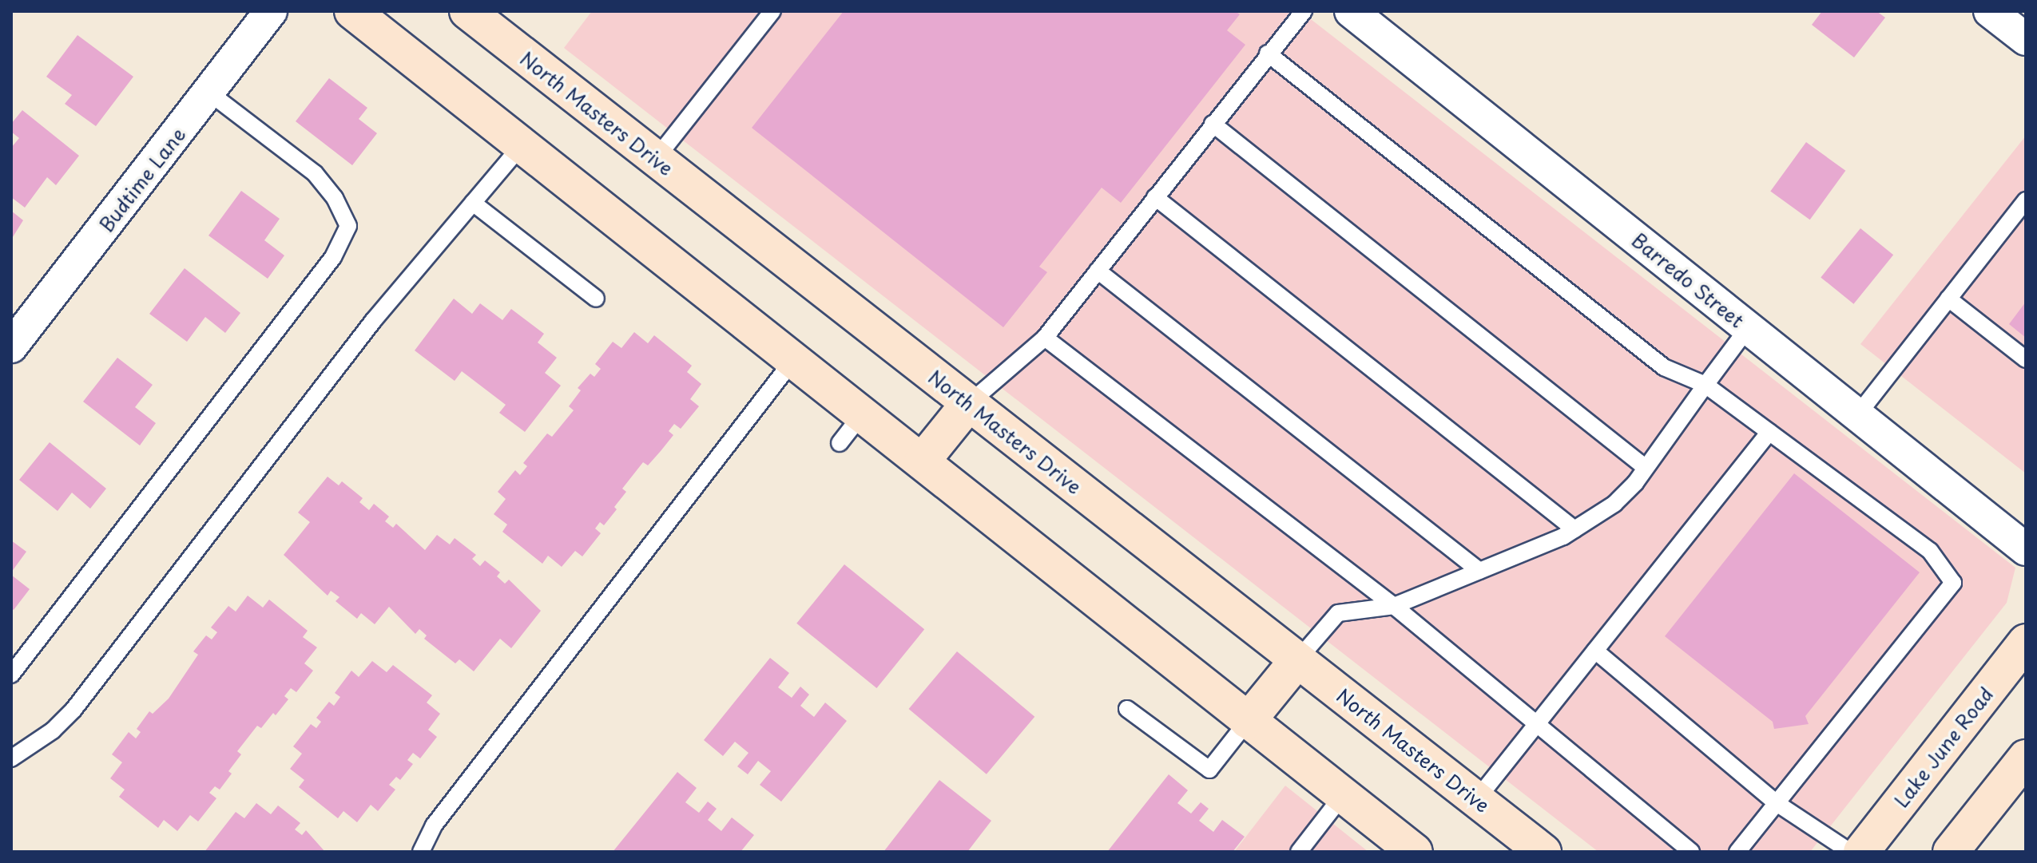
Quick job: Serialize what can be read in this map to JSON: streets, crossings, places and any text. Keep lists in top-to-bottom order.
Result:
{
  "streets": {
    "main road": ["North Masters Drive", "Lake June Road"],
    "street": ["Budtime Lane", "Barredo Street"]
  }
}
